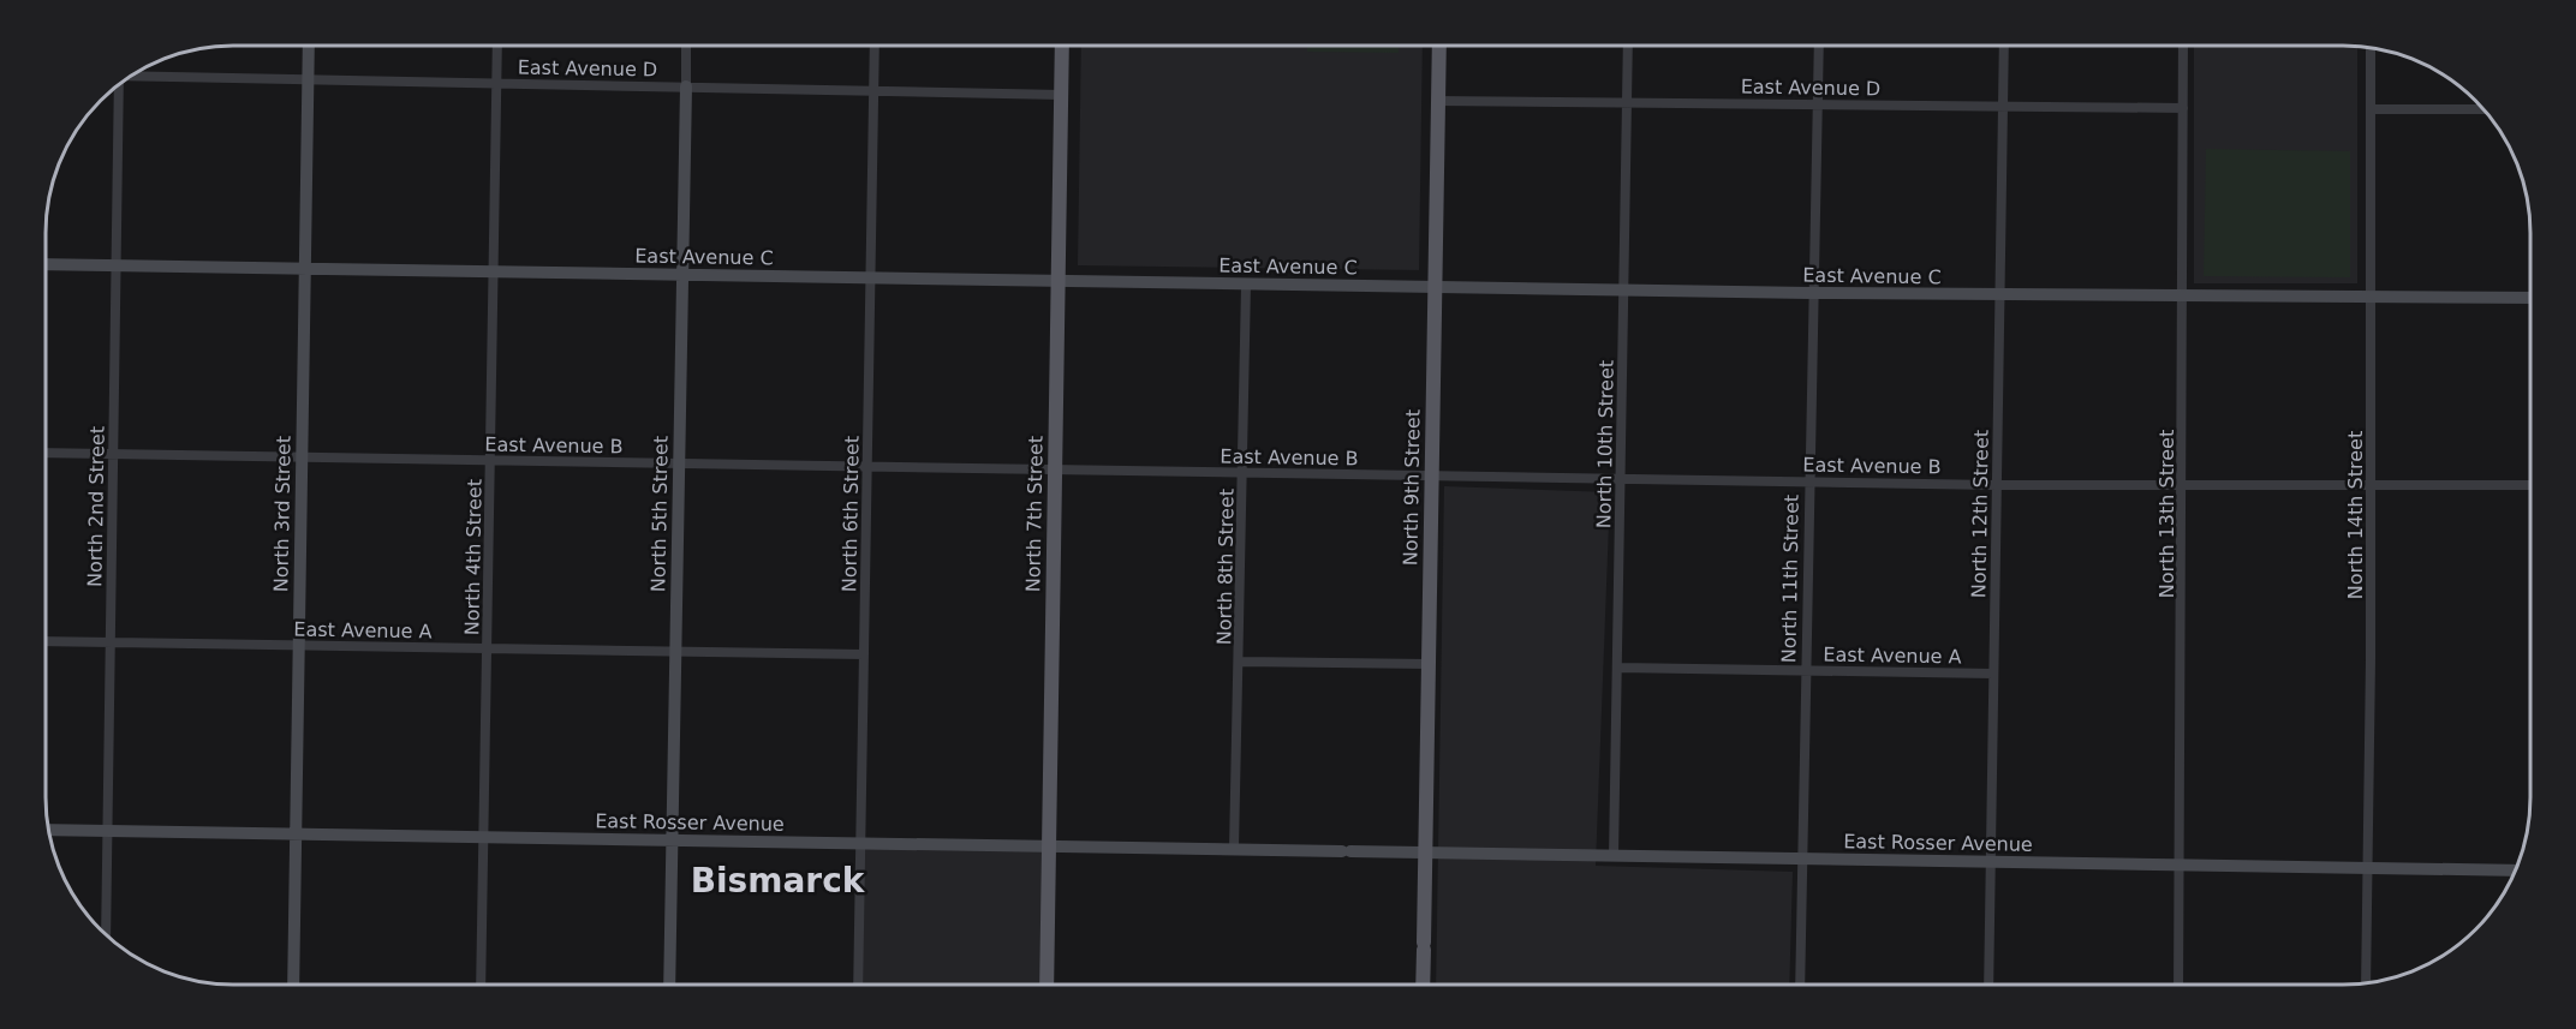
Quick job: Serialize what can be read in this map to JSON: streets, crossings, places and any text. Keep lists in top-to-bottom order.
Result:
{
  "streets": {
    "main road": ["North 9th Street", "North 7th Street"],
    "street": [
      "East Avenue D",
      "East Avenue C",
      "North 10th Street",
      "East Avenue B",
      "North 2nd Street",
      "North 3rd Street",
      "North 5th Street",
      "North 6th Street",
      "North 12th Street",
      "North 13th Street",
      "North 14th Street",
      "North 4th Street",
      "North 8th Street",
      "North 11th Street",
      "East Avenue A",
      "East Rosser Avenue"
    ]
  },
  "crossings": [
    ["East Avenue D", "North 10th Street"],
    ["East Avenue D", "North 9th Street"],
    ["East Avenue D", "North 3rd Street"],
    ["East Avenue D", "North 5th Street"],
    ["East Avenue D", "North 6th Street"],
    ["East Avenue D", "North 7th Street"],
    ["East Avenue D", "North 12th Street"],
    ["East Avenue D", "North 13th Street"],
    ["East Avenue D", "North 4th Street"],
    ["East Avenue D", "North 11th Street"],
    ["East Avenue C", "North 10th Street"],
    ["East Avenue C", "North 9th Street"],
    ["East Avenue C", "North 2nd Street"],
    ["East Avenue C", "North 3rd Street"],
    ["East Avenue C", "North 5th Street"],
    ["East Avenue C", "North 6th Street"],
    ["East Avenue C", "North 7th Street"],
    ["East Avenue C", "North 12th Street"],
    ["East Avenue C", "North 13th Street"],
    ["East Avenue C", "North 14th Street"],
    ["East Avenue C", "North 4th Street"],
    ["East Avenue C", "North 8th Street"],
    ["East Avenue C", "North 11th Street"],
    ["North 10th Street", "East Avenue B"],
    ["North 10th Street", "East Avenue A"],
    ["North 10th Street", "East Rosser Avenue"],
    ["East Avenue B", "North 9th Street"],
    ["East Avenue B", "North 2nd Street"],
    ["East Avenue B", "North 3rd Street"],
    ["East Avenue B", "North 5th Street"],
    ["East Avenue B", "North 6th Street"],
    ["East Avenue B", "North 7th Street"],
    ["East Avenue B", "North 12th Street"],
    ["East Avenue B", "North 13th Street"],
    ["East Avenue B", "North 14th Street"],
    ["East Avenue B", "North 4th Street"],
    ["East Avenue B", "North 8th Street"],
    ["East Avenue B", "North 11th Street"],
    ["North 9th Street", "East Rosser Avenue"],
    ["North 2nd Street", "East Avenue A"],
    ["North 2nd Street", "East Rosser Avenue"],
    ["North 3rd Street", "East Avenue A"],
    ["North 3rd Street", "East Rosser Avenue"],
    ["North 5th Street", "East Avenue A"],
    ["North 5th Street", "East Rosser Avenue"],
    ["North 6th Street", "East Avenue A"],
    ["North 6th Street", "East Rosser Avenue"],
    ["North 7th Street", "East Rosser Avenue"],
    ["North 12th Street", "East Avenue A"],
    ["North 12th Street", "East Rosser Avenue"],
    ["North 13th Street", "East Rosser Avenue"],
    ["North 14th Street", "East Rosser Avenue"],
    ["North 4th Street", "East Avenue A"],
    ["North 4th Street", "East Rosser Avenue"],
    ["North 8th Street", "East Rosser Avenue"],
    ["North 11th Street", "East Avenue A"],
    ["North 11th Street", "East Rosser Avenue"]
  ],
  "districts": ["Bismarck"]
}
